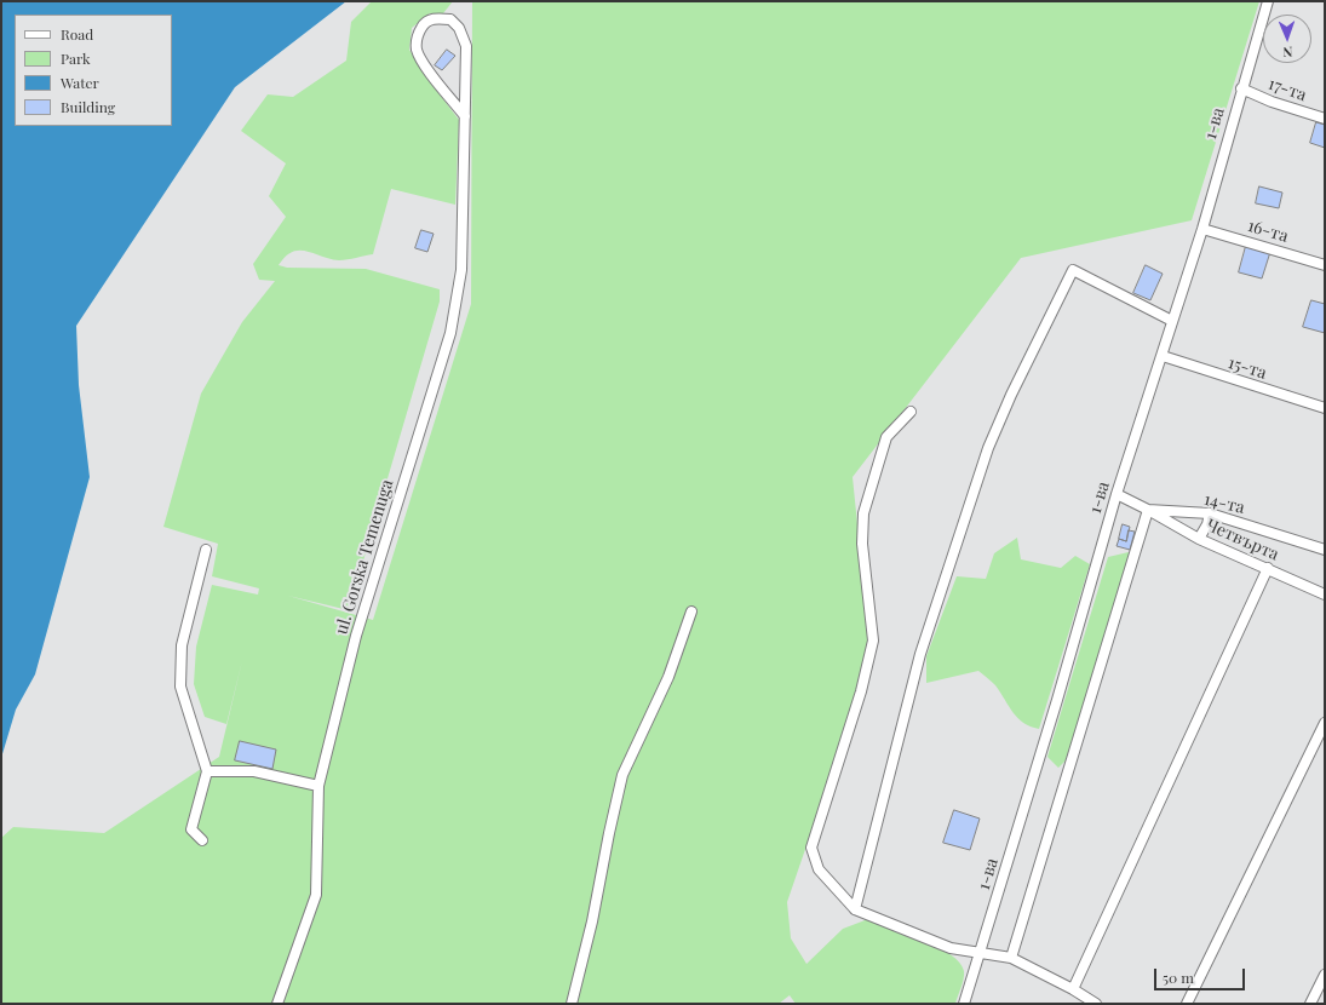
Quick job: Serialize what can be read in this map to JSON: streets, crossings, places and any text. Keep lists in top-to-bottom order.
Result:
{
  "streets": {
    "street": [
      "17-та",
      "1-ва",
      "16-та",
      "15-та",
      "14-та",
      "Четвърта",
      "ul. Gorska Temenuga"
    ]
  },
  "crossings": [
    ["17-та", "1-ва"],
    ["1-ва", "16-та"],
    ["1-ва", "15-та"],
    ["1-ва", "14-та"],
    ["14-та", "Четвърта"]
  ],
  "legend": [
    "Road",
    "Park",
    "Water",
    "Building"
  ],
  "scale_bar": "50 m",
  "north": "bottom"
}
